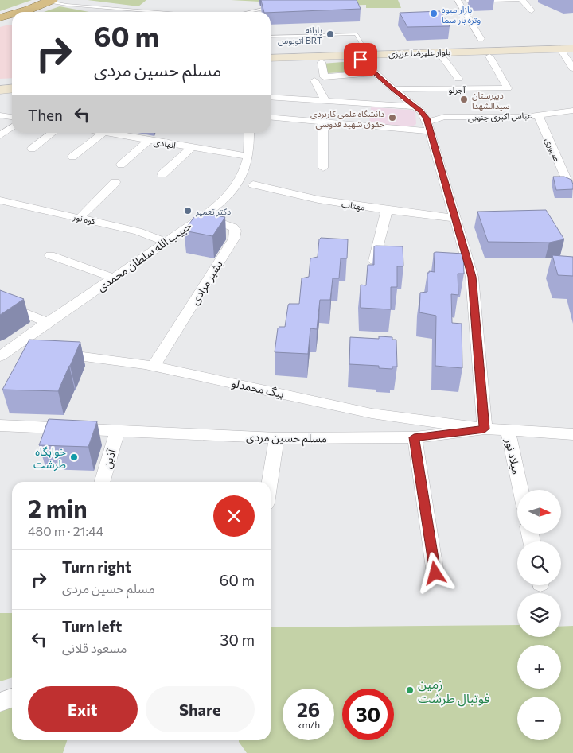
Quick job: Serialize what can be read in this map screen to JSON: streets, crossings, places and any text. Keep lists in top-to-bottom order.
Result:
{
  "streets": {
    "main road": ["بلوار علیرضا عزیزی"],
    "street": [
      "آجرلو",
      "عباس اکبری جنوبی",
      "الهادی",
      "صبوری",
      "مهتاب",
      "کوه نور",
      "حبیب الله سلطان محمدی",
      "بشیر مرادی",
      "بیگ محمدلو",
      "مسلم حسین مردی",
      "میلاد نور",
      "آذین"
    ]
  },
  "crossings": [
    ["عباس اکبری جنوبی", "صبوری"],
    ["الهادی", "حبیب الله سلطان محمدی"],
    ["کوه نور", "حبیب الله سلطان محمدی"],
    ["حبیب الله سلطان محمدی", "بشیر مرادی"],
    ["بشیر مرادی", "بیگ محمدلو"],
    ["بیگ محمدلو", "مسلم حسین مردی"],
    ["مسلم حسین مردی", "میلاد نور"],
    ["مسلم حسین مردی", "آذین"]
  ],
  "places": [
    "بازار میوه وتره بار سما",
    "پایانه اتوبوس BRT",
    "دبيرستان سیدالشهدا",
    "دانشگاه علمی کاربردی حقوق شهید قدوسی",
    "دکتر تعمیر",
    "خوابگاه طرشت",
    "زمین فوتبال طرشت"
  ],
  "north": "right",
  "page": {
    "turn": ["60 m", "مسلم حسین مردی"],
    "then": "Then",
    "heading": ["2 min", "480 m · 21:44"],
    "map_buttons": ["+", "−"],
    "list": [
      {
        "name": "Turn right",
        "note": "مسلم حسین مردی",
        "value": "60 m"
      },
      {
        "name": "Turn left",
        "note": "مسعود قلانی",
        "value": "30 m"
      }
    ],
    "buttons": ["Exit", "Share"],
    "speed": "26 km/h",
    "limit": "30"
  }
}
